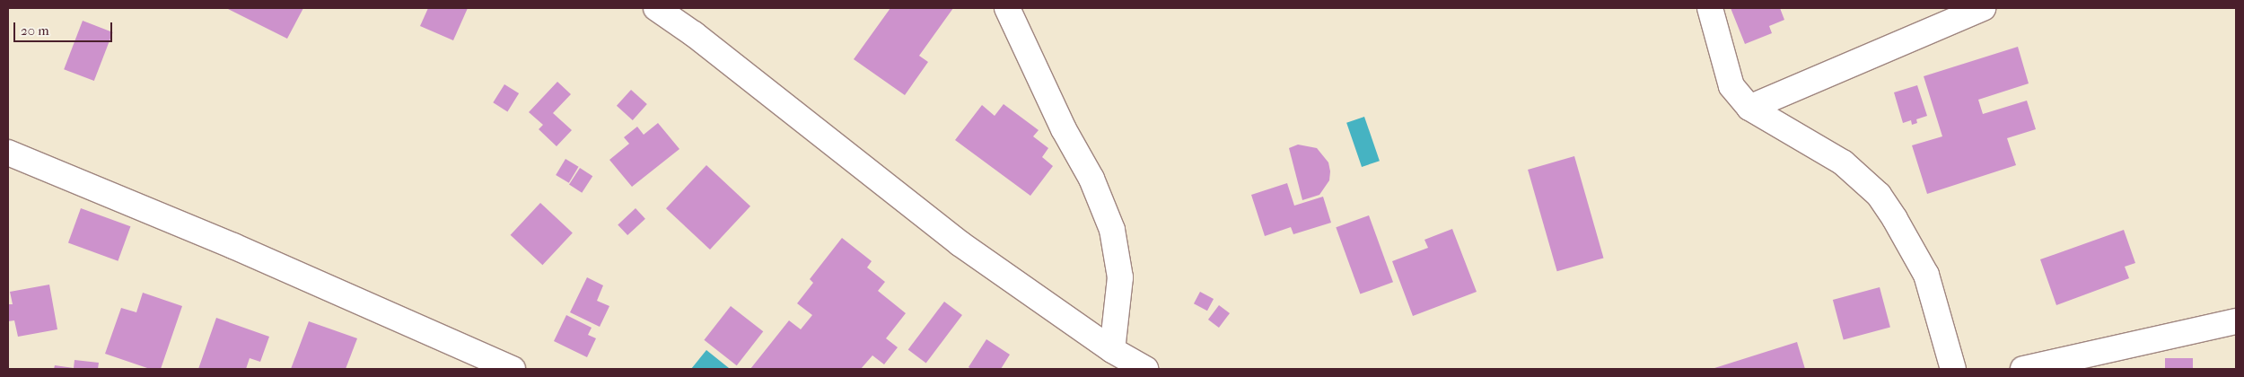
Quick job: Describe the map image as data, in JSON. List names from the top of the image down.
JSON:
{
  "scale_bar": "20 m"
}
